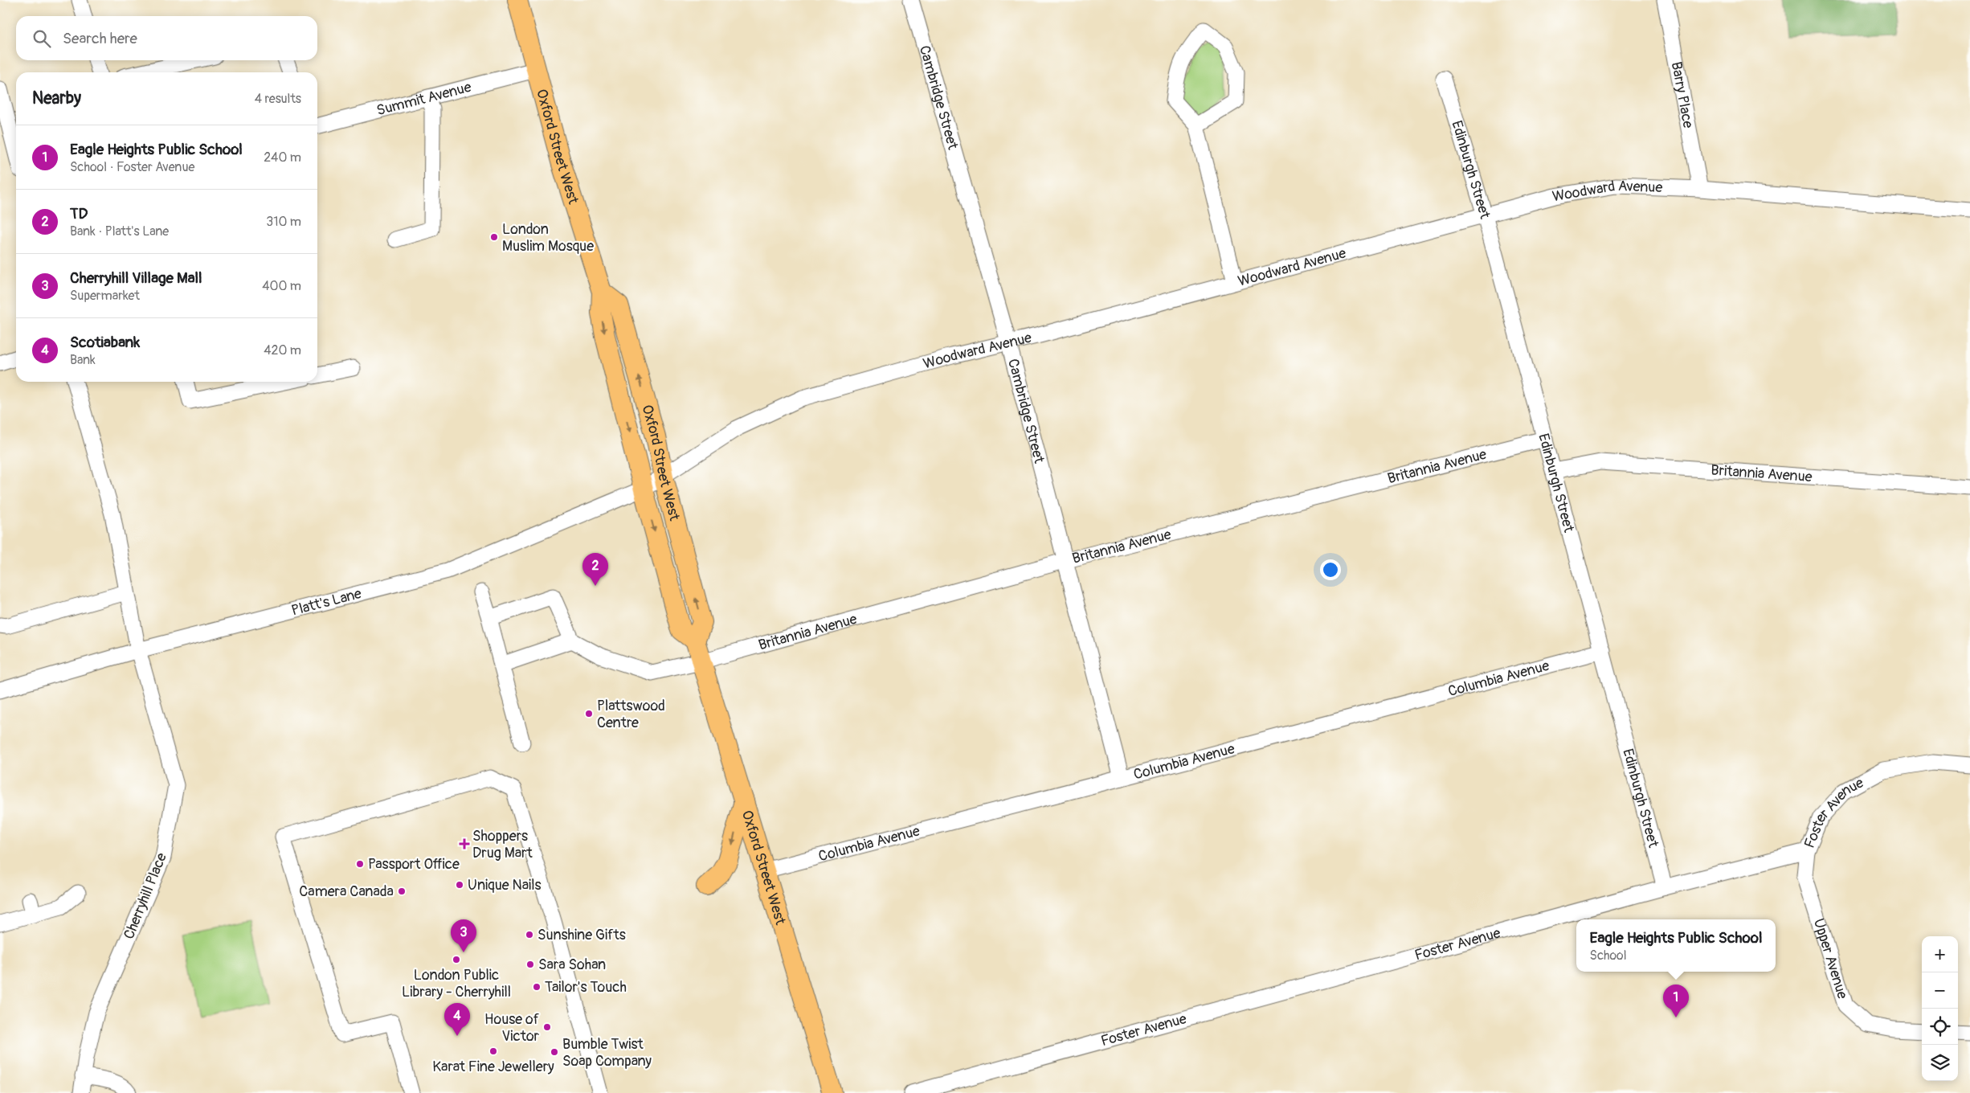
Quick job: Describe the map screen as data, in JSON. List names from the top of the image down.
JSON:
{
  "streets": {
    "main road": ["Oxford Street West"],
    "street": [
      "Barry Place",
      "Cambridge Street",
      "Summit Avenue",
      "Edinburgh Street",
      "Woodward Avenue",
      "Britannia Avenue",
      "Platt's Lane",
      "Columbia Avenue",
      "Foster Avenue",
      "Cherryhill Place",
      "Upper Avenue"
    ]
  },
  "crossings": [
    ["Barry Place", "Woodward Avenue"],
    ["Cambridge Street", "Woodward Avenue"],
    ["Cambridge Street", "Britannia Avenue"],
    ["Cambridge Street", "Columbia Avenue"],
    ["Summit Avenue", "Oxford Street West"],
    ["Oxford Street West", "Woodward Avenue"],
    ["Oxford Street West", "Britannia Avenue"],
    ["Oxford Street West", "Platt's Lane"],
    ["Oxford Street West", "Columbia Avenue"],
    ["Edinburgh Street", "Woodward Avenue"],
    ["Edinburgh Street", "Britannia Avenue"],
    ["Edinburgh Street", "Columbia Avenue"],
    ["Edinburgh Street", "Foster Avenue"],
    ["Woodward Avenue", "Platt's Lane"],
    ["Platt's Lane", "Cherryhill Place"],
    ["Foster Avenue", "Upper Avenue"]
  ],
  "places": {
    "other": [
      "London Muslim Mosque",
      "Plattswood Centre",
      "Passport Office",
      "Unique Nails",
      "Camera Canada",
      "Sunshine Gifts",
      "London Public Library - Cherryhill",
      "Sara Sohan",
      "Tailor's Touch",
      "House of Victor",
      "Karat Fine Jewellery",
      "Bumble Twist Soap Company"
    ],
    "health": ["Shoppers Drug Mart"]
  },
  "page": {
    "search": "Search here",
    "heading": ["Nearby", "4 results"],
    "list": [
      {
        "mark": "1",
        "name": "Eagle Heights Public School",
        "note": "School · Foster Avenue",
        "value": "240 m"
      },
      {
        "mark": "2",
        "name": "TD",
        "note": "Bank · Platt's Lane",
        "value": "310 m"
      },
      {
        "mark": "3",
        "name": "Cherryhill Village Mall",
        "note": "Supermarket",
        "value": "400 m"
      },
      {
        "mark": "4",
        "name": "Scotiabank",
        "note": "Bank",
        "value": "420 m"
      }
    ],
    "pins": [
      "2",
      "3",
      "1",
      "4"
    ],
    "popup": ["Eagle Heights Public School", "School"],
    "map_buttons": ["+", "−"]
  }
}
